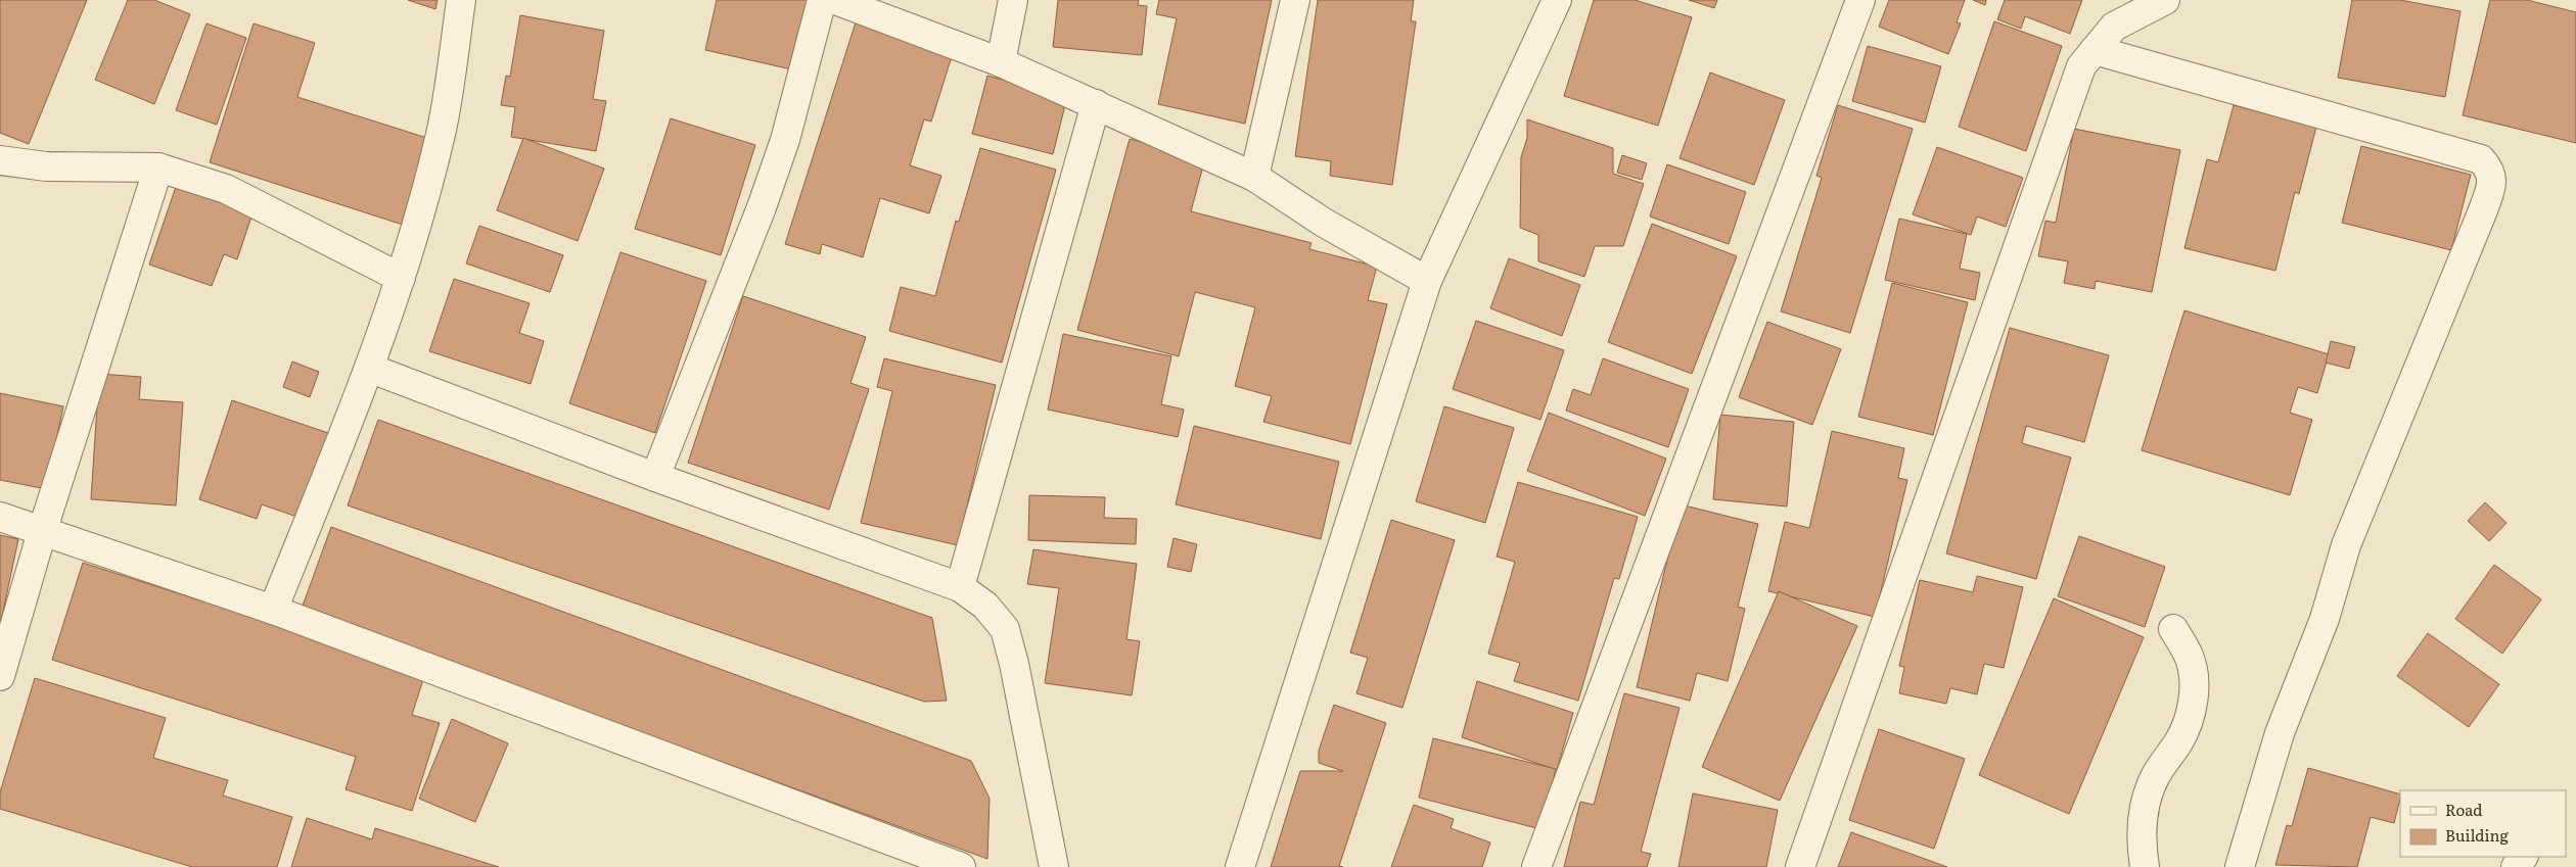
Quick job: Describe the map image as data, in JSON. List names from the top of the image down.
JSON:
{
  "legend": ["Road", "Building"]
}
